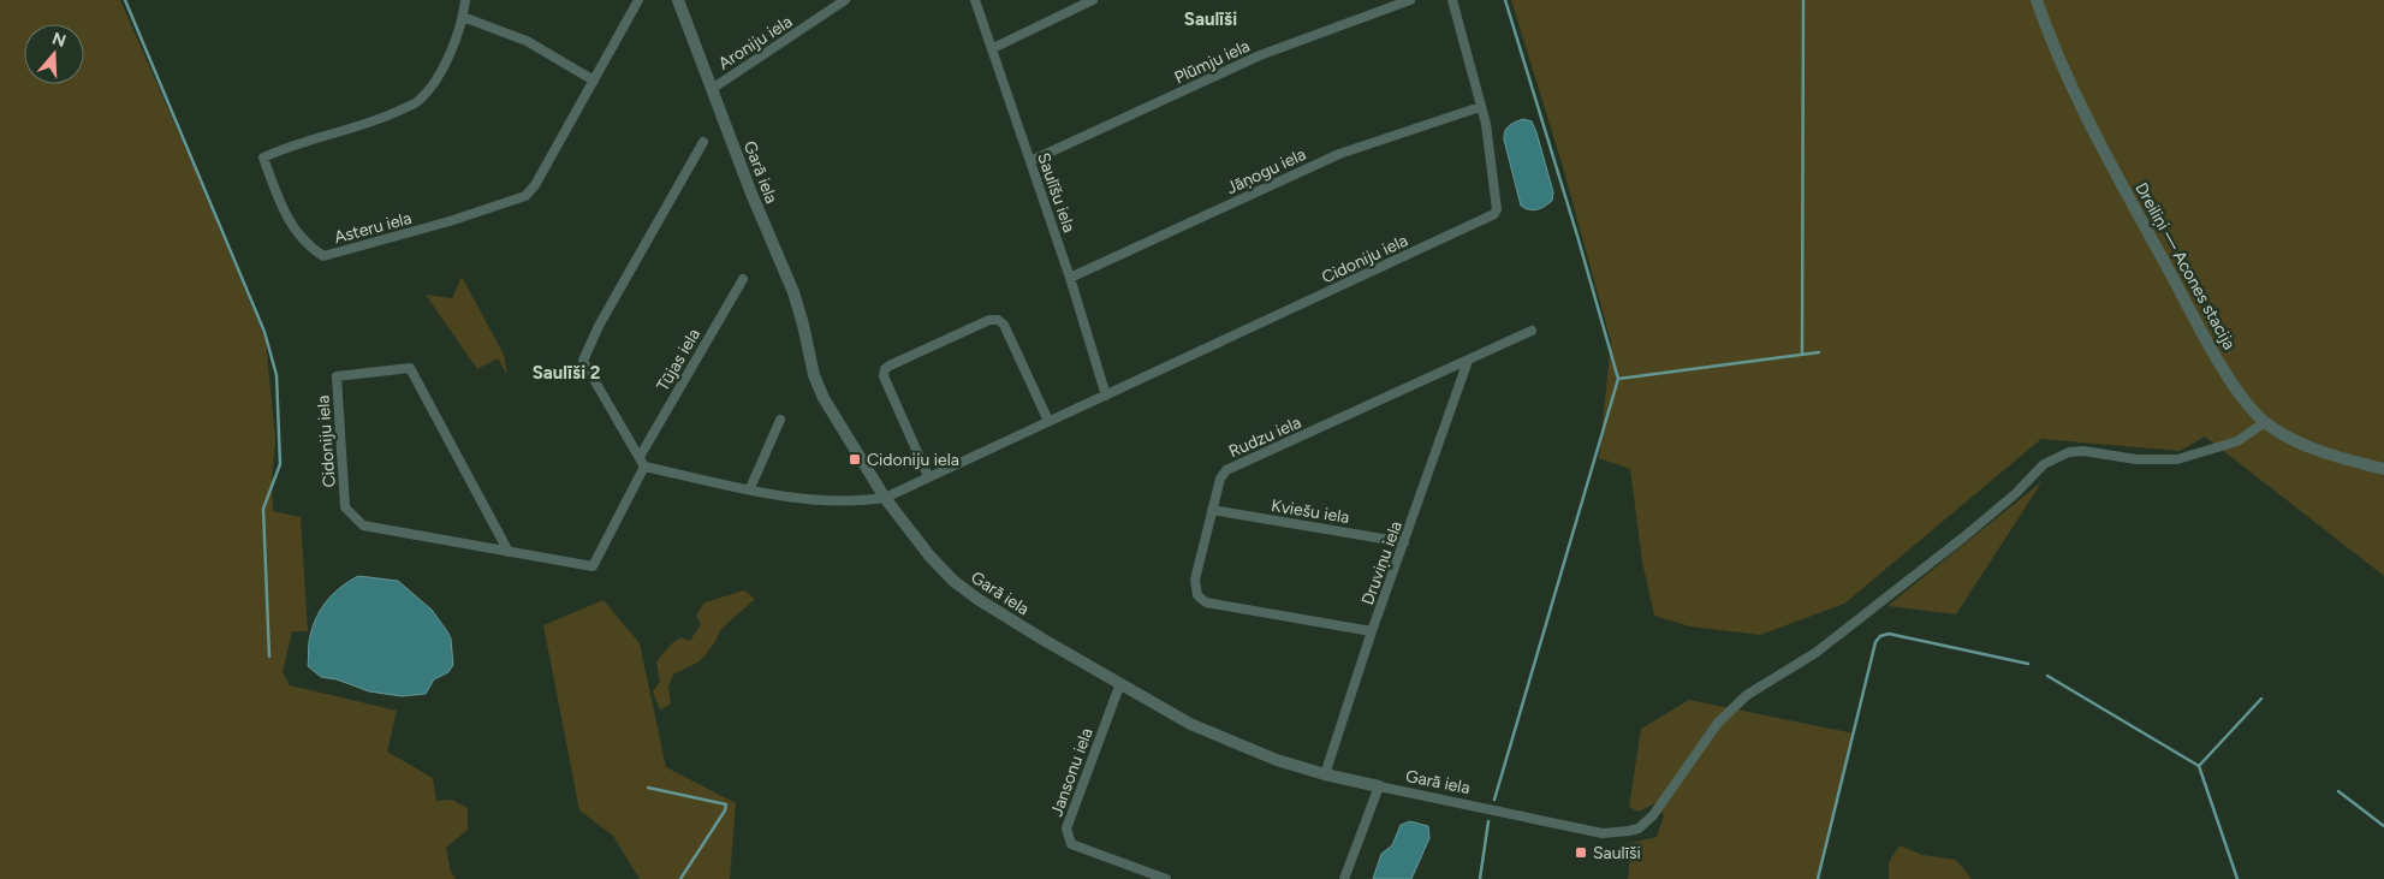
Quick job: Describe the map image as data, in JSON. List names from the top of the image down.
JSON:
{
  "streets": {
    "street": [
      "Aroniju iela",
      "Plūmju iela",
      "Jāņogu iela",
      "Garā iela",
      "Saulīšu iela",
      "Asteru iela",
      "Cidoniju iela",
      "Dreiliņi — Acones stacija",
      "Tūjas iela",
      "Rudzu iela",
      "Kviešu iela",
      "Druviņu iela",
      "Jansonu iela"
    ]
  },
  "crossings": [
    ["Aroniju iela", "Garā iela"],
    ["Plūmju iela", "Saulīšu iela"],
    ["Jāņogu iela", "Saulīšu iela"],
    ["Jāņogu iela", "Cidoniju iela"],
    ["Garā iela", "Cidoniju iela"],
    ["Garā iela", "Dreiliņi — Acones stacija"],
    ["Garā iela", "Druviņu iela"],
    ["Garā iela", "Jansonu iela"],
    ["Saulīšu iela", "Cidoniju iela"],
    ["Rudzu iela", "Kviešu iela"],
    ["Rudzu iela", "Druviņu iela"],
    ["Kviešu iela", "Druviņu iela"]
  ],
  "districts": ["Saulīši", "Saulīši 2"],
  "places": {
    "transit": ["Cidoniju iela", "Saulīši"]
  },
  "north": "top"
}
